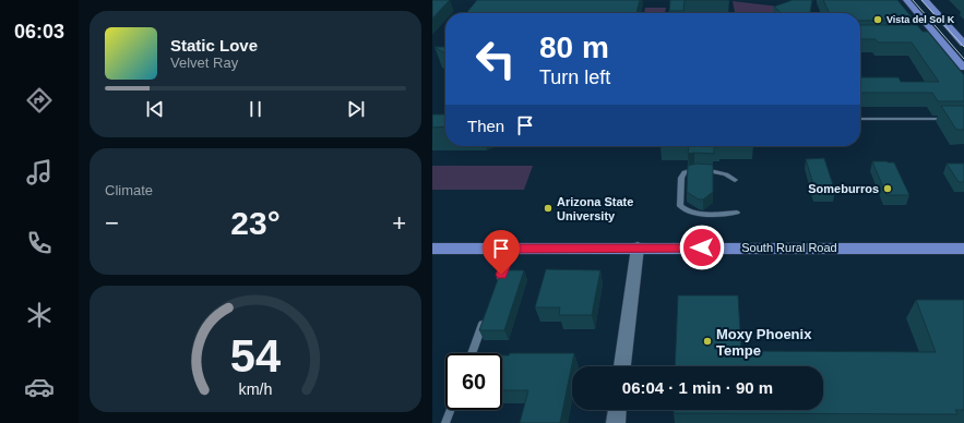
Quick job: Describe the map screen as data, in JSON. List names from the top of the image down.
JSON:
{
  "streets": {
    "main road": ["South Rural Road"]
  },
  "places": [
    "Vista del Sol K",
    "Someburros",
    "Arizona State University",
    "Moxy Phoenix Tempe"
  ],
  "page": {
    "tabs": "06:03",
    "turn": ["80 m", "Turn left"],
    "song": ["Static Love", "Velvet Ray"],
    "then": "Then",
    "tile": "Climate",
    "heat": ["−", "23°", "+"],
    "limit": "60",
    "trip": "06:04 · 1 min · 90 m",
    "gauge": ["54", "km/h"]
  }
}
